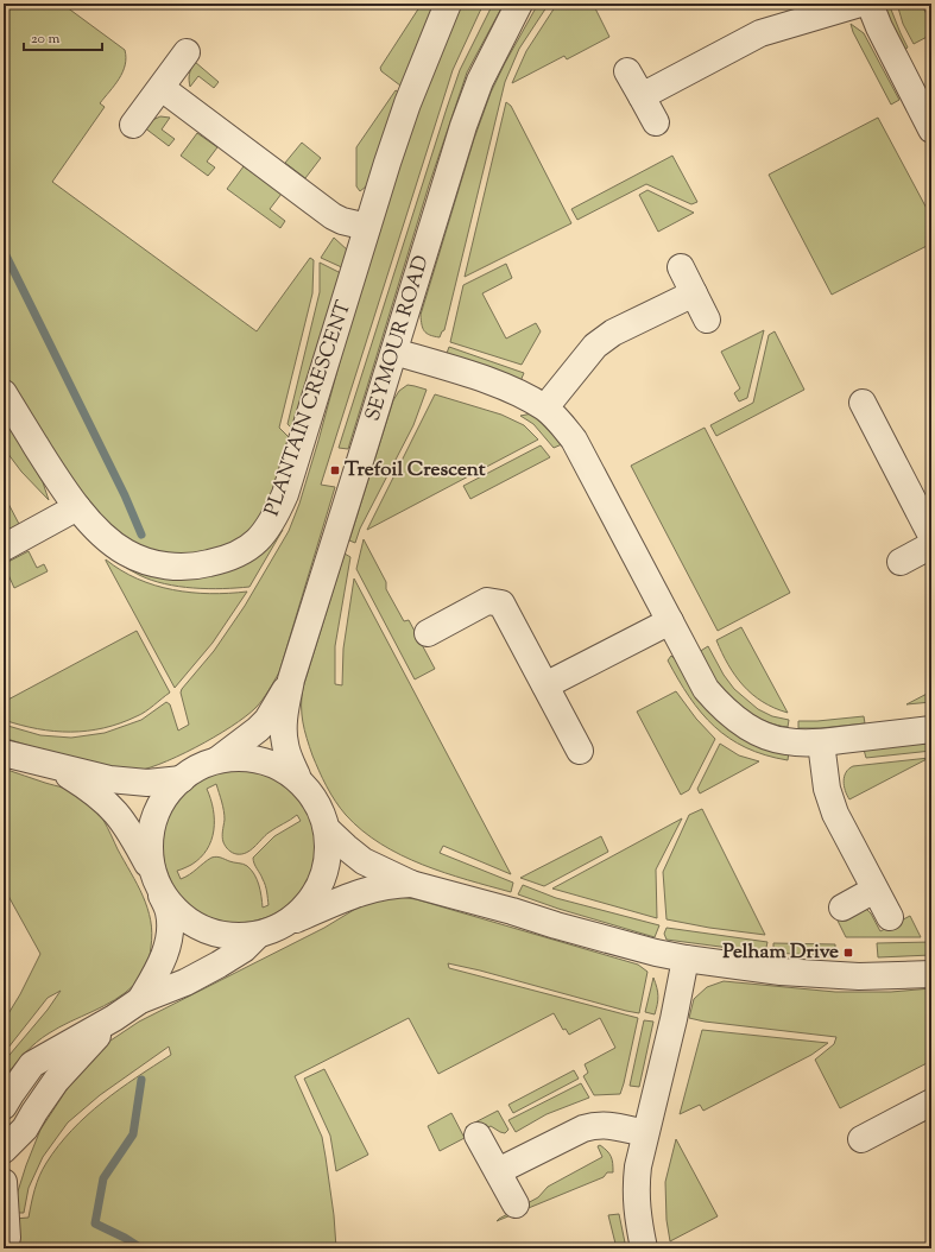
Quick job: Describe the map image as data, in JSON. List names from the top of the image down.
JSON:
{
  "streets": {
    "street": ["SEYMOUR ROAD", "PLANTAIN CRESCENT"]
  },
  "places": {
    "transit": ["Trefoil Crescent", "Pelham Drive"]
  },
  "scale_bar": "20 m"
}
